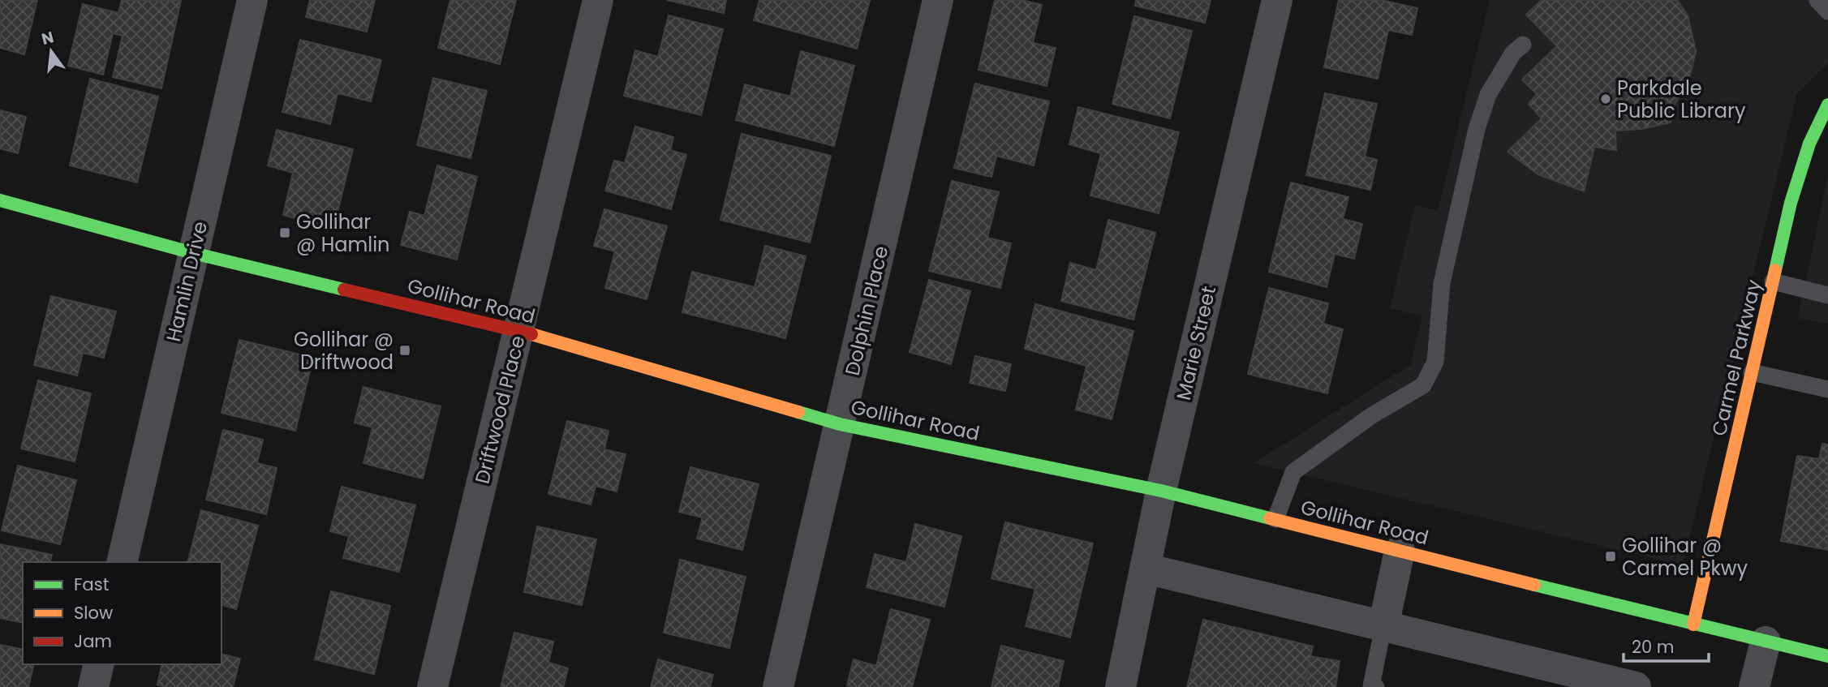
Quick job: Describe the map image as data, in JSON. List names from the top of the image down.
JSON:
{
  "streets": {
    "main road": ["Gollihar Road", "Carmel Parkway"],
    "street": [
      "Hamlin Drive",
      "Dolphin Place",
      "Marie Street",
      "Driftwood Place"
    ]
  },
  "crossings": [
    ["Hamlin Drive", "Gollihar Road"],
    ["Gollihar Road", "Dolphin Place"],
    ["Gollihar Road", "Marie Street"],
    ["Gollihar Road", "Carmel Parkway"],
    ["Gollihar Road", "Driftwood Place"]
  ],
  "places": {
    "other": ["Parkdale Public Library"],
    "transit": ["Gollihar @ Hamlin", "Gollihar @ Driftwood", "Gollihar @ Carmel Pkwy"]
  },
  "legend": ["Fast", "Slow", "Jam"],
  "scale_bar": "20 m",
  "north": "top"
}
